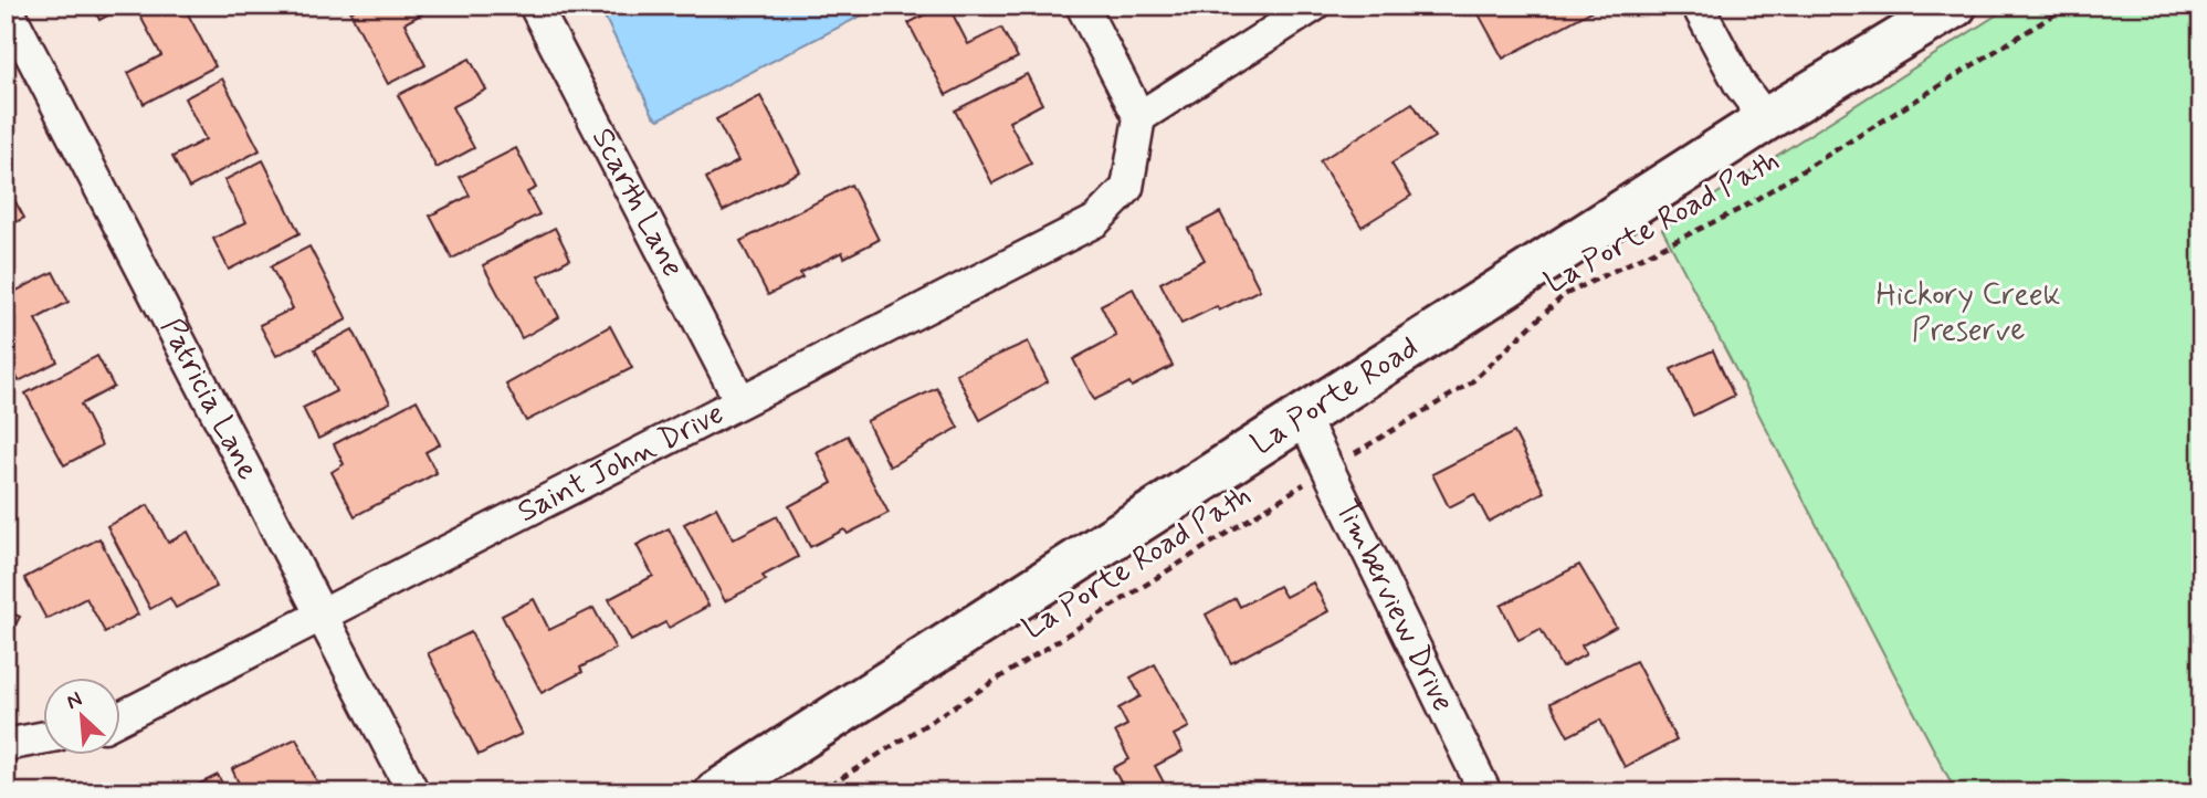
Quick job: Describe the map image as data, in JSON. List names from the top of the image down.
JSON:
{
  "streets": {
    "street": [
      "Scarth Lane",
      "La Porte Road",
      "Patricia Lane",
      "Saint John Drive",
      "Timberview Drive"
    ],
    "path": ["La Porte Road Path"]
  },
  "crossings": [
    ["Scarth Lane", "Saint John Drive"],
    ["La Porte Road Path", "Timberview Drive"],
    ["La Porte Road", "Timberview Drive"],
    ["Patricia Lane", "Saint John Drive"]
  ],
  "parks": ["Hickory Creek Preserve"],
  "north": "top left"
}
